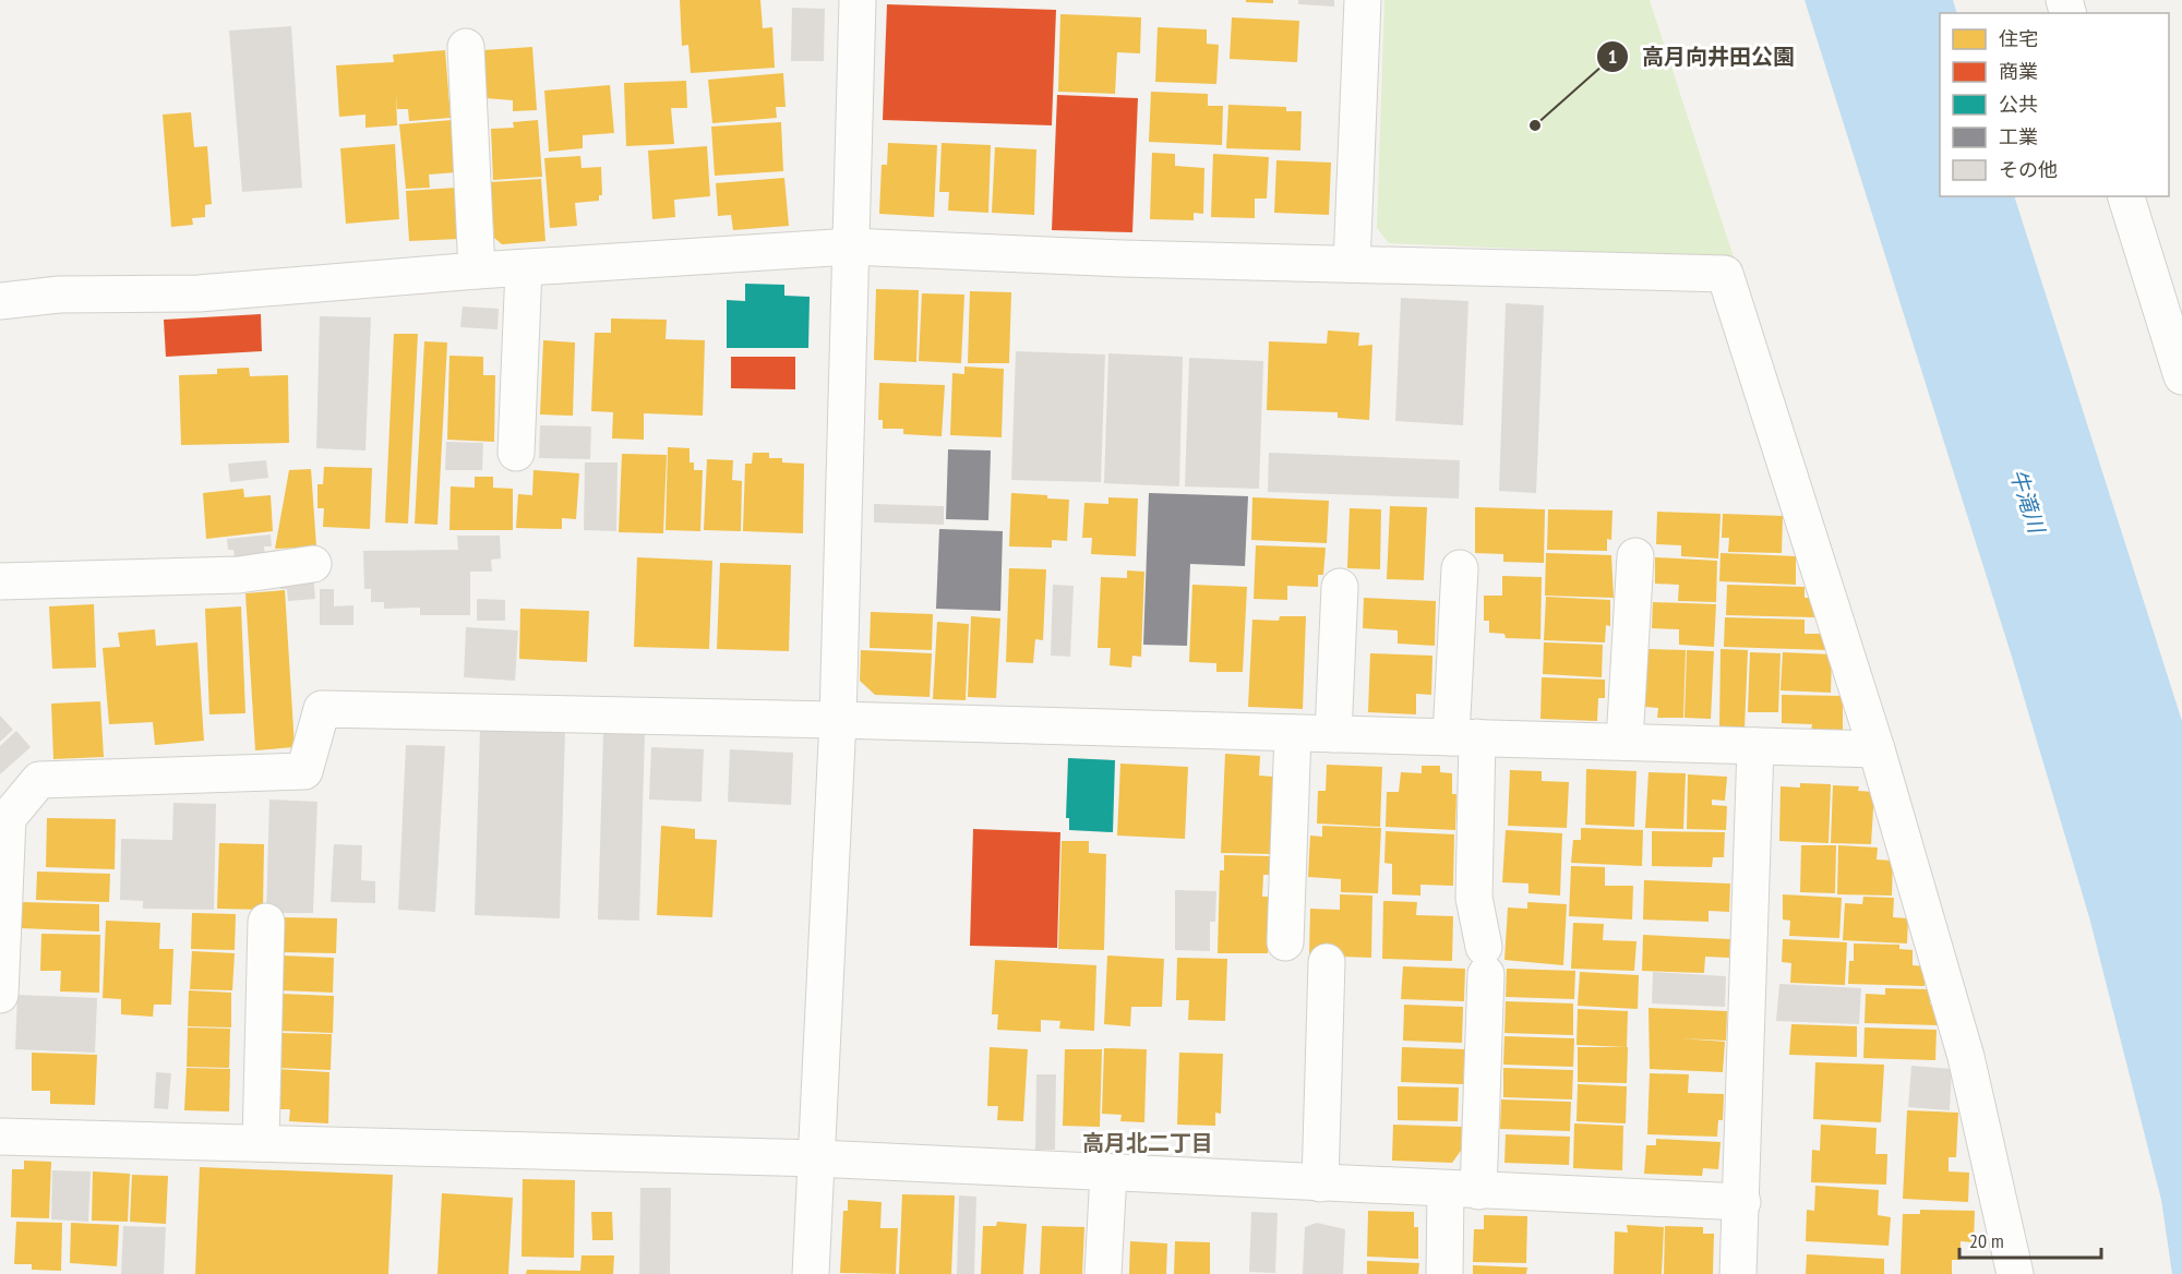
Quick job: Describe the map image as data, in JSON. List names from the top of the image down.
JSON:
{
  "districts": ["高月北二丁目"],
  "water": ["牛滝川"],
  "places": ["高月向井田公園"],
  "legend": [
    "住宅",
    "商業",
    "公共",
    "工業",
    "その他"
  ],
  "scale_bar": "20 m"
}
